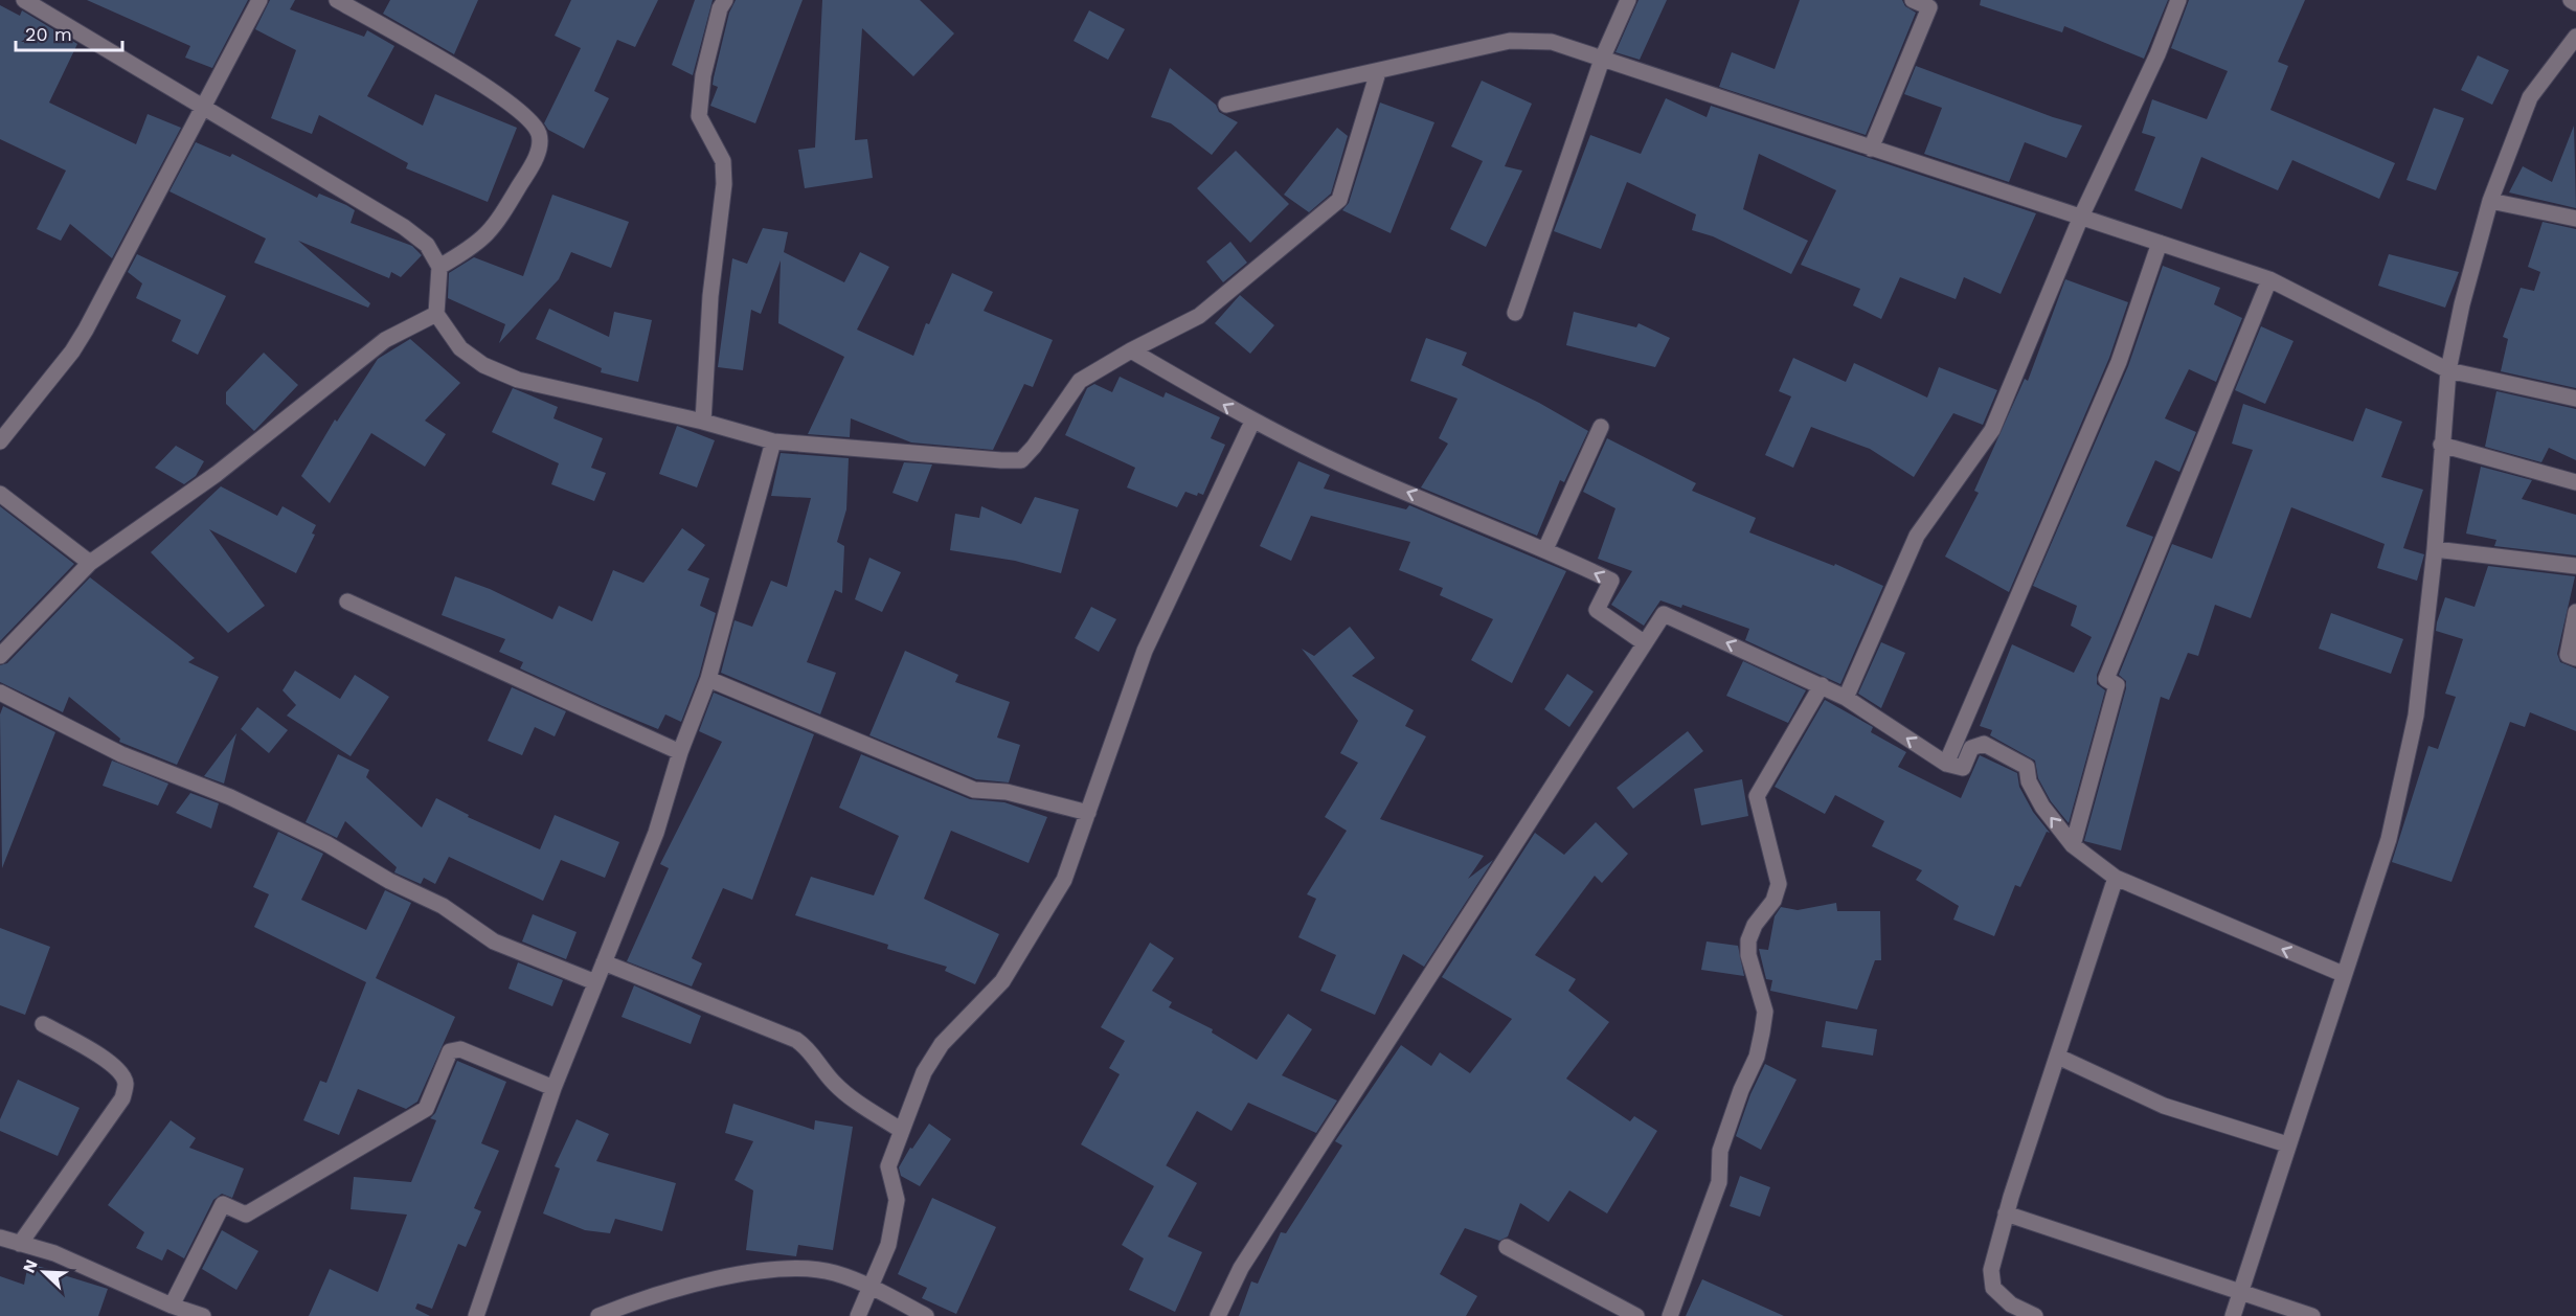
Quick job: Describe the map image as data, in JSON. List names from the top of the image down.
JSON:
{
  "scale_bar": "20 m",
  "north": "top left"
}
